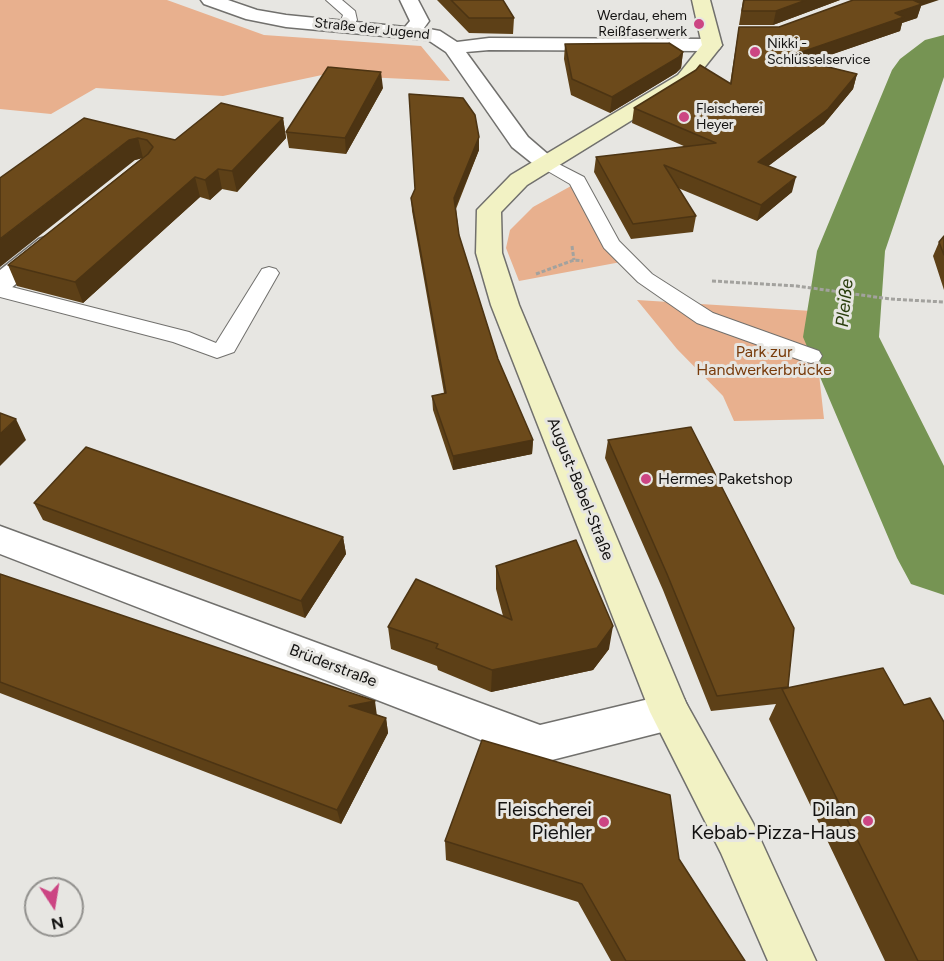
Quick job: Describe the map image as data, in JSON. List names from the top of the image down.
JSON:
{
  "streets": {
    "street": ["Straße der Jugend", "August-Bebel-Straße", "Brüderstraße"]
  },
  "crossings": [
    ["August-Bebel-Straße", "Brüderstraße"]
  ],
  "water": ["Pleiße"],
  "parks": ["Park zur Handwerkerbrücke"],
  "places": [
    "Werdau, ehem Reißfaserwerk",
    "Nikki - Schlüsselservice",
    "Fleischerei Heyer",
    "Hermes Paketshop",
    "Dilan Kebab-Pizza-Haus",
    "Fleischerei Piehler"
  ],
  "north": "bottom"
}
